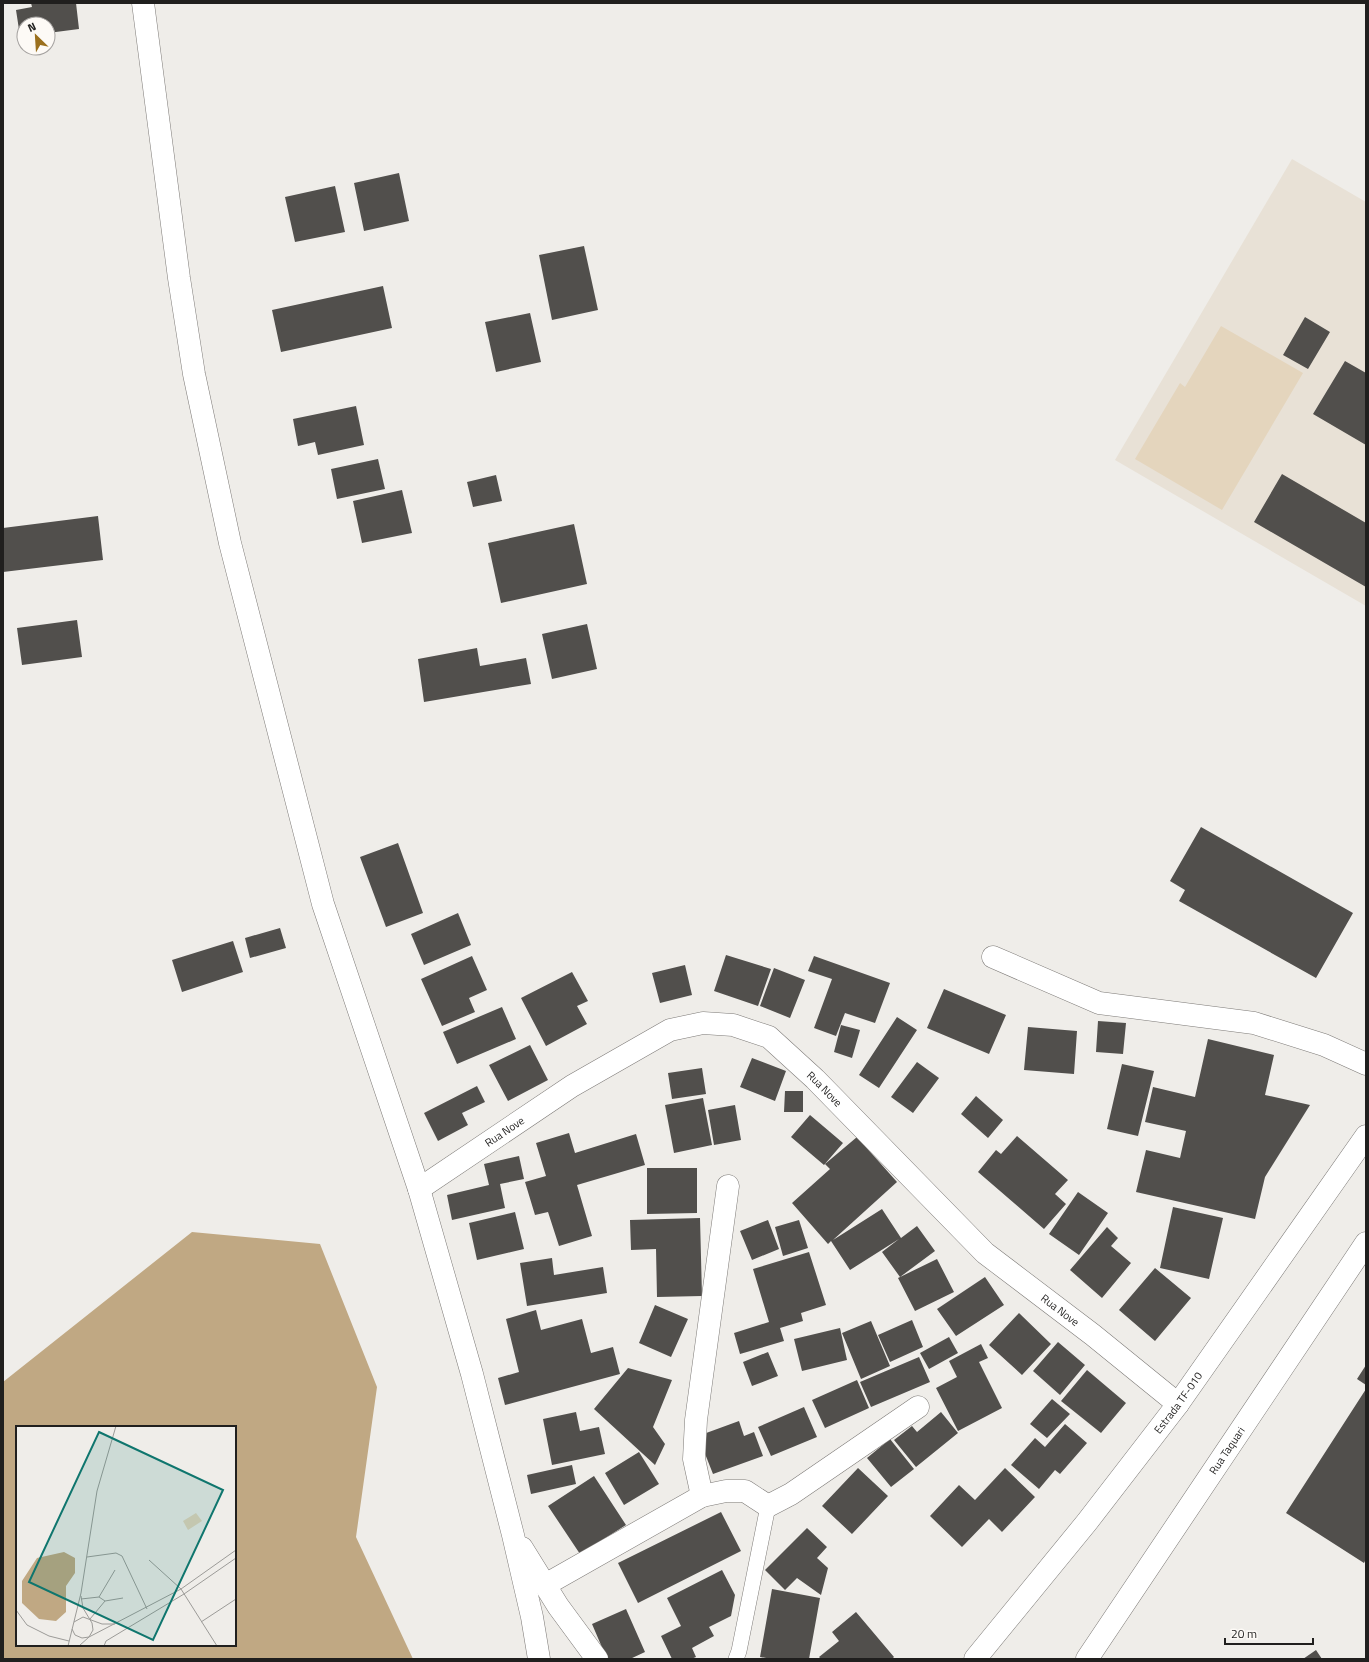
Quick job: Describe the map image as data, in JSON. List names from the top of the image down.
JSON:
{
  "streets": {
    "street": ["Rua Nove", "Estrada TF-010", "Rua Taquari"]
  },
  "crossings": [
    ["Rua Nove", "Estrada TF-010"]
  ],
  "scale_bar": "20 m",
  "north": "top left"
}
